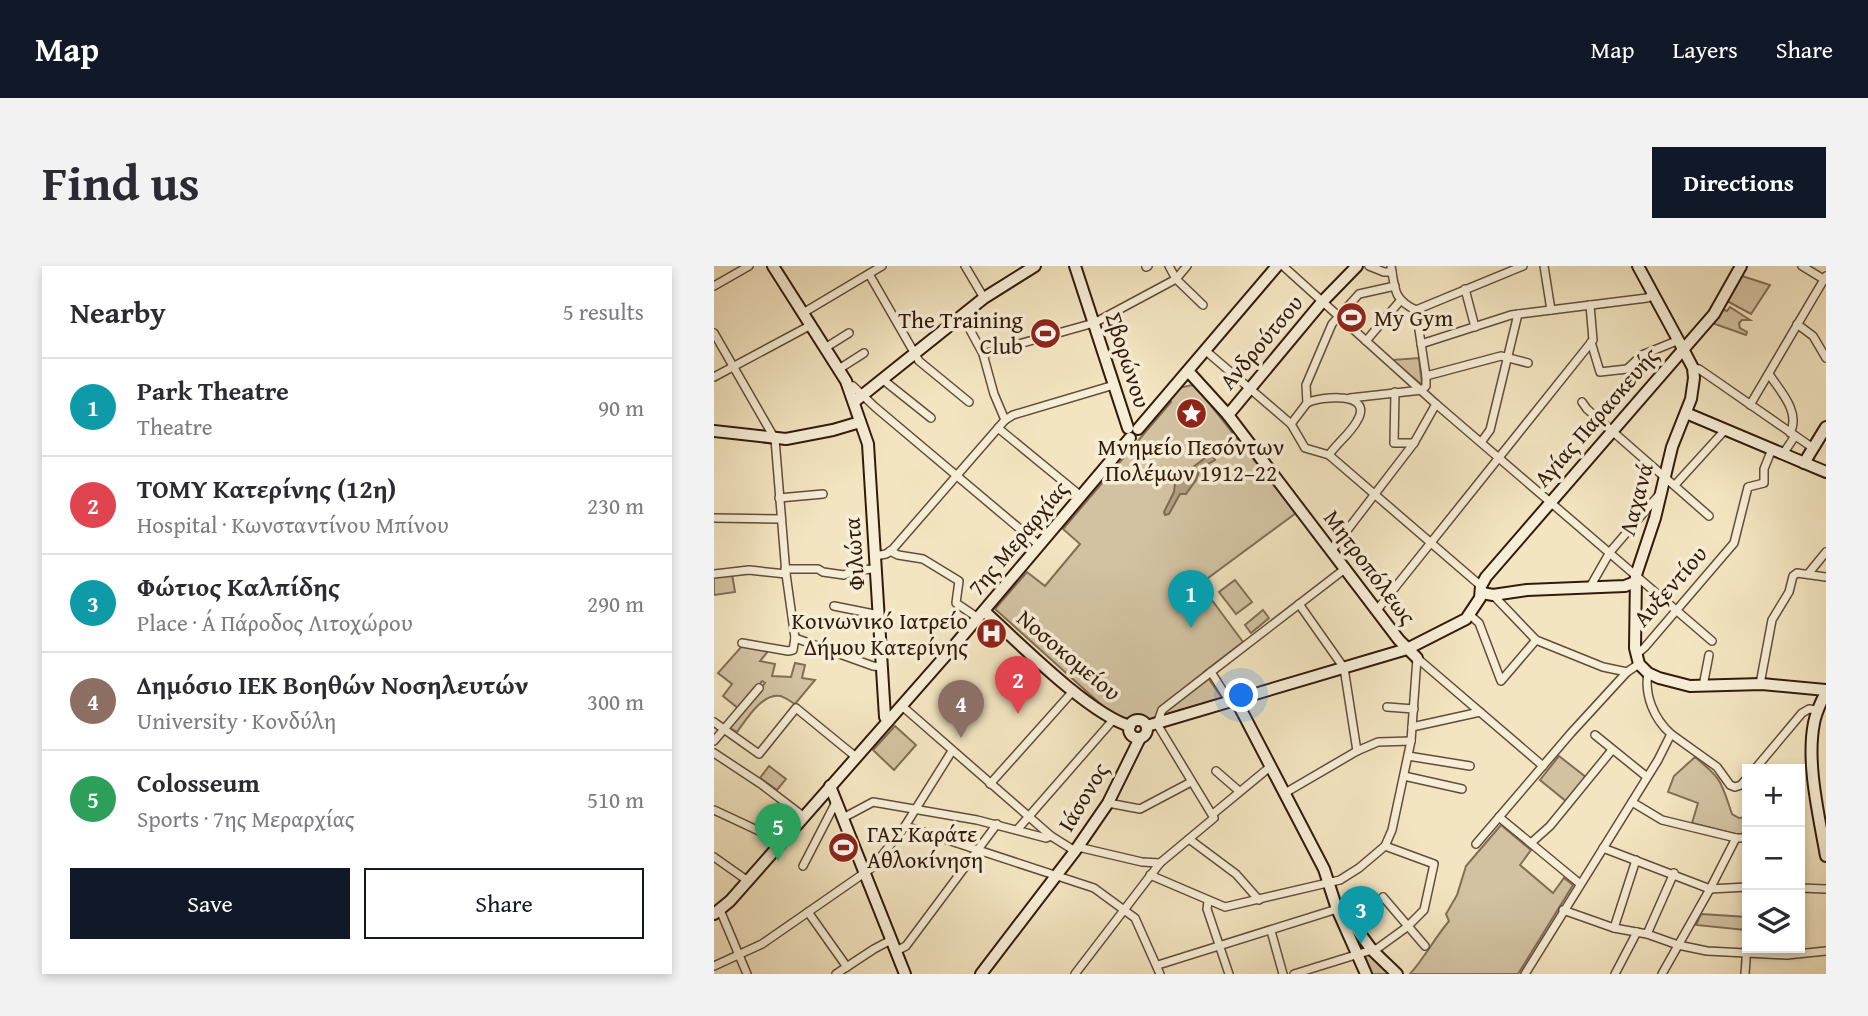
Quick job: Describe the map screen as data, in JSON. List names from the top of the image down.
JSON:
{
  "streets": {
    "street": [
      "Ανδρούτσου",
      "Σβορώνου",
      "Αγίας Παρασκευής",
      "Λαχανά",
      "7ης Μεραρχίας",
      "Φιλώτα",
      "Μητροπόλεως",
      "Αυξεντίου",
      "Νοσοκομείου",
      "Ιάσονος"
    ]
  },
  "crossings": [
    ["Ανδρούτσου", "Μητροπόλεως"],
    ["Σβορώνου", "7ης Μεραρχίας"],
    ["Λαχανά", "Αυξεντίου"],
    ["7ης Μεραρχίας", "Φιλώτα"],
    ["7ης Μεραρχίας", "Μητροπόλεως"],
    ["7ης Μεραρχίας", "Νοσοκομείου"],
    ["Μητροπόλεως", "Αυξεντίου"]
  ],
  "places": {
    "sports": ["My Gym", "The Training Club", "ΓΑΣ Καράτε Αθλοκίνηση"],
    "place": ["Μνημείο Πεσόντων Πολέμων 1912–22"],
    "hospital": ["Κοινωνικό Ιατρείο Δήμου Κατερίνης"]
  },
  "page": {
    "header": "Map",
    "nav": ["Map", "Layers", "Share"],
    "title": "Find us",
    "buttons": [
      "Directions",
      ["Save", "Share"]
    ],
    "heading": ["Nearby", "5 results"],
    "list": [
      {
        "mark": "1",
        "name": "Park Theatre",
        "note": "Theatre",
        "value": "90 m"
      },
      {
        "mark": "2",
        "name": "ΤΟΜΥ Κατερίνης (12η)",
        "note": "Hospital · Κωνσταντίνου Μπίνου",
        "value": "230 m"
      },
      {
        "mark": "3",
        "name": "Φώτιος Καλπίδης",
        "note": "Place · Α΄ Πάροδος Λιτοχώρου",
        "value": "290 m"
      },
      {
        "mark": "4",
        "name": "Δημόσιο ΙΕΚ Βοηθών Νοσηλευτών",
        "note": "University · Κονδύλη",
        "value": "300 m"
      },
      {
        "mark": "5",
        "name": "Colosseum",
        "note": "Sports · 7ης Μεραρχίας",
        "value": "510 m"
      }
    ],
    "pins": [
      "1",
      "2",
      "4",
      "5",
      "3"
    ],
    "map_buttons": ["+", "−"]
  }
}
